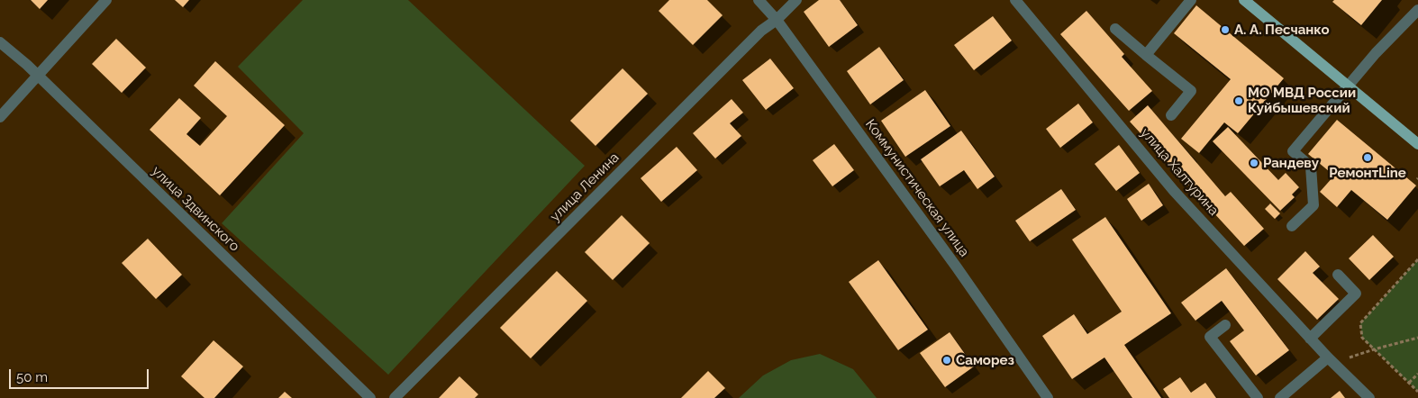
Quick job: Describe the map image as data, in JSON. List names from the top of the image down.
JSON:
{
  "streets": {
    "street": [
      "улица Халтурина",
      "улица Ленина",
      "Коммунистическая улица",
      "улица Здвинского"
    ]
  },
  "crossings": [
    ["улица Ленина", "Коммунистическая улица"]
  ],
  "places": [
    "А. А. Песчанко",
    "МО МВД России Куйбышевский",
    "РемонтLine",
    "Рандеву",
    "Саморез"
  ],
  "scale_bar": "50 m"
}
